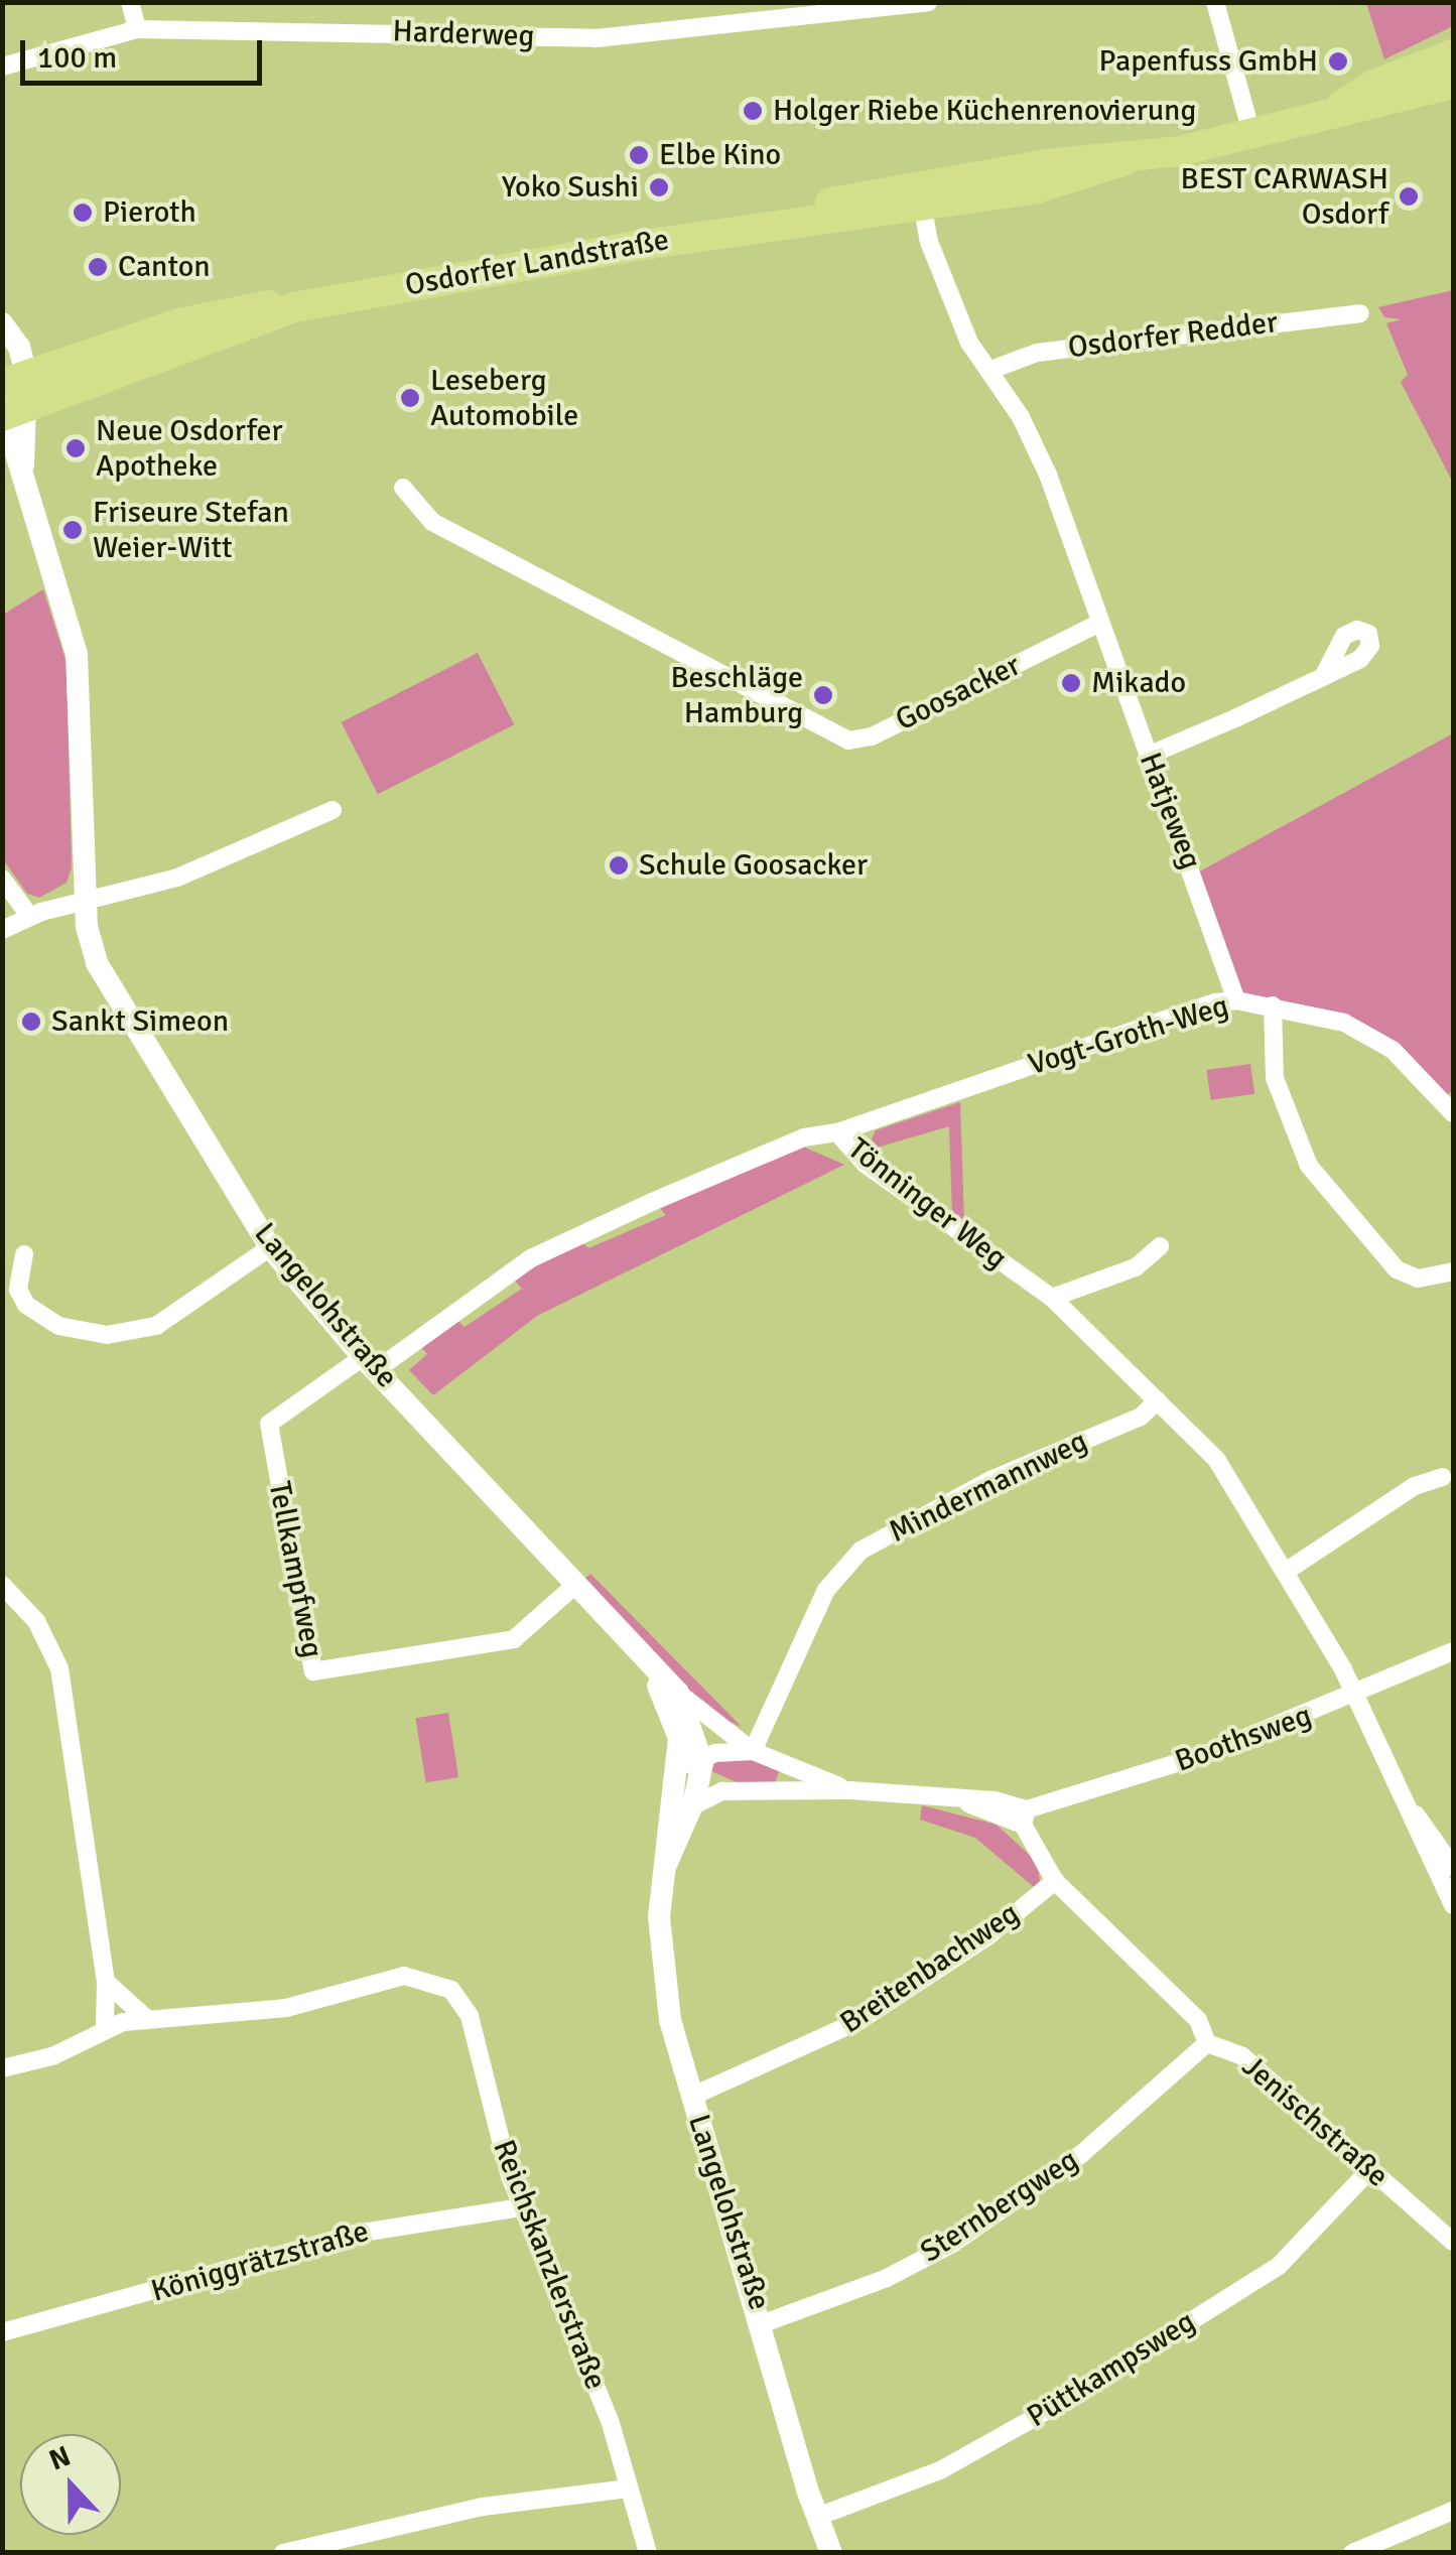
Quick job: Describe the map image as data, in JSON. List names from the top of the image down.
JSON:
{
  "streets": {
    "main road": ["Osdorfer Landstraße"],
    "street": [
      "Harderweg",
      "Osdorfer Redder",
      "Goosacker",
      "Hatjeweg",
      "Vogt-Groth-Weg",
      "Tönninger Weg",
      "Langelohstraße",
      "Mindermannweg",
      "Tellkampfweg",
      "Boothsweg",
      "Breitenbachweg",
      "Jenischstraße",
      "Sternbergweg",
      "Königgrätzstraße",
      "Reichskanzlerstraße",
      "Püttkampsweg"
    ]
  },
  "crossings": [
    ["Osdorfer Landstraße", "Langelohstraße"],
    ["Goosacker", "Hatjeweg"],
    ["Hatjeweg", "Vogt-Groth-Weg"],
    ["Vogt-Groth-Weg", "Tönninger Weg"],
    ["Tönninger Weg", "Langelohstraße"],
    ["Tönninger Weg", "Mindermannweg"],
    ["Tönninger Weg", "Tellkampfweg"],
    ["Tönninger Weg", "Boothsweg"],
    ["Langelohstraße", "Tellkampfweg"],
    ["Langelohstraße", "Breitenbachweg"],
    ["Langelohstraße", "Sternbergweg"],
    ["Langelohstraße", "Püttkampsweg"],
    ["Boothsweg", "Jenischstraße"],
    ["Breitenbachweg", "Jenischstraße"],
    ["Jenischstraße", "Sternbergweg"],
    ["Jenischstraße", "Püttkampsweg"],
    ["Königgrätzstraße", "Reichskanzlerstraße"]
  ],
  "places": [
    "Papenfuss GmbH",
    "Holger Riebe Küchenrenovierung",
    "Elbe Kino",
    "Yoko Sushi",
    "BEST CARWASH Osdorf",
    "Pieroth",
    "Canton",
    "Leseberg Automobile",
    "Neue Osdorfer Apotheke",
    "Friseure Stefan Weier-Witt",
    "Mikado",
    "Beschläge Hamburg",
    "Schule Goosacker",
    "Sankt Simeon"
  ],
  "scale_bar": "100 m",
  "north": "top"
}
